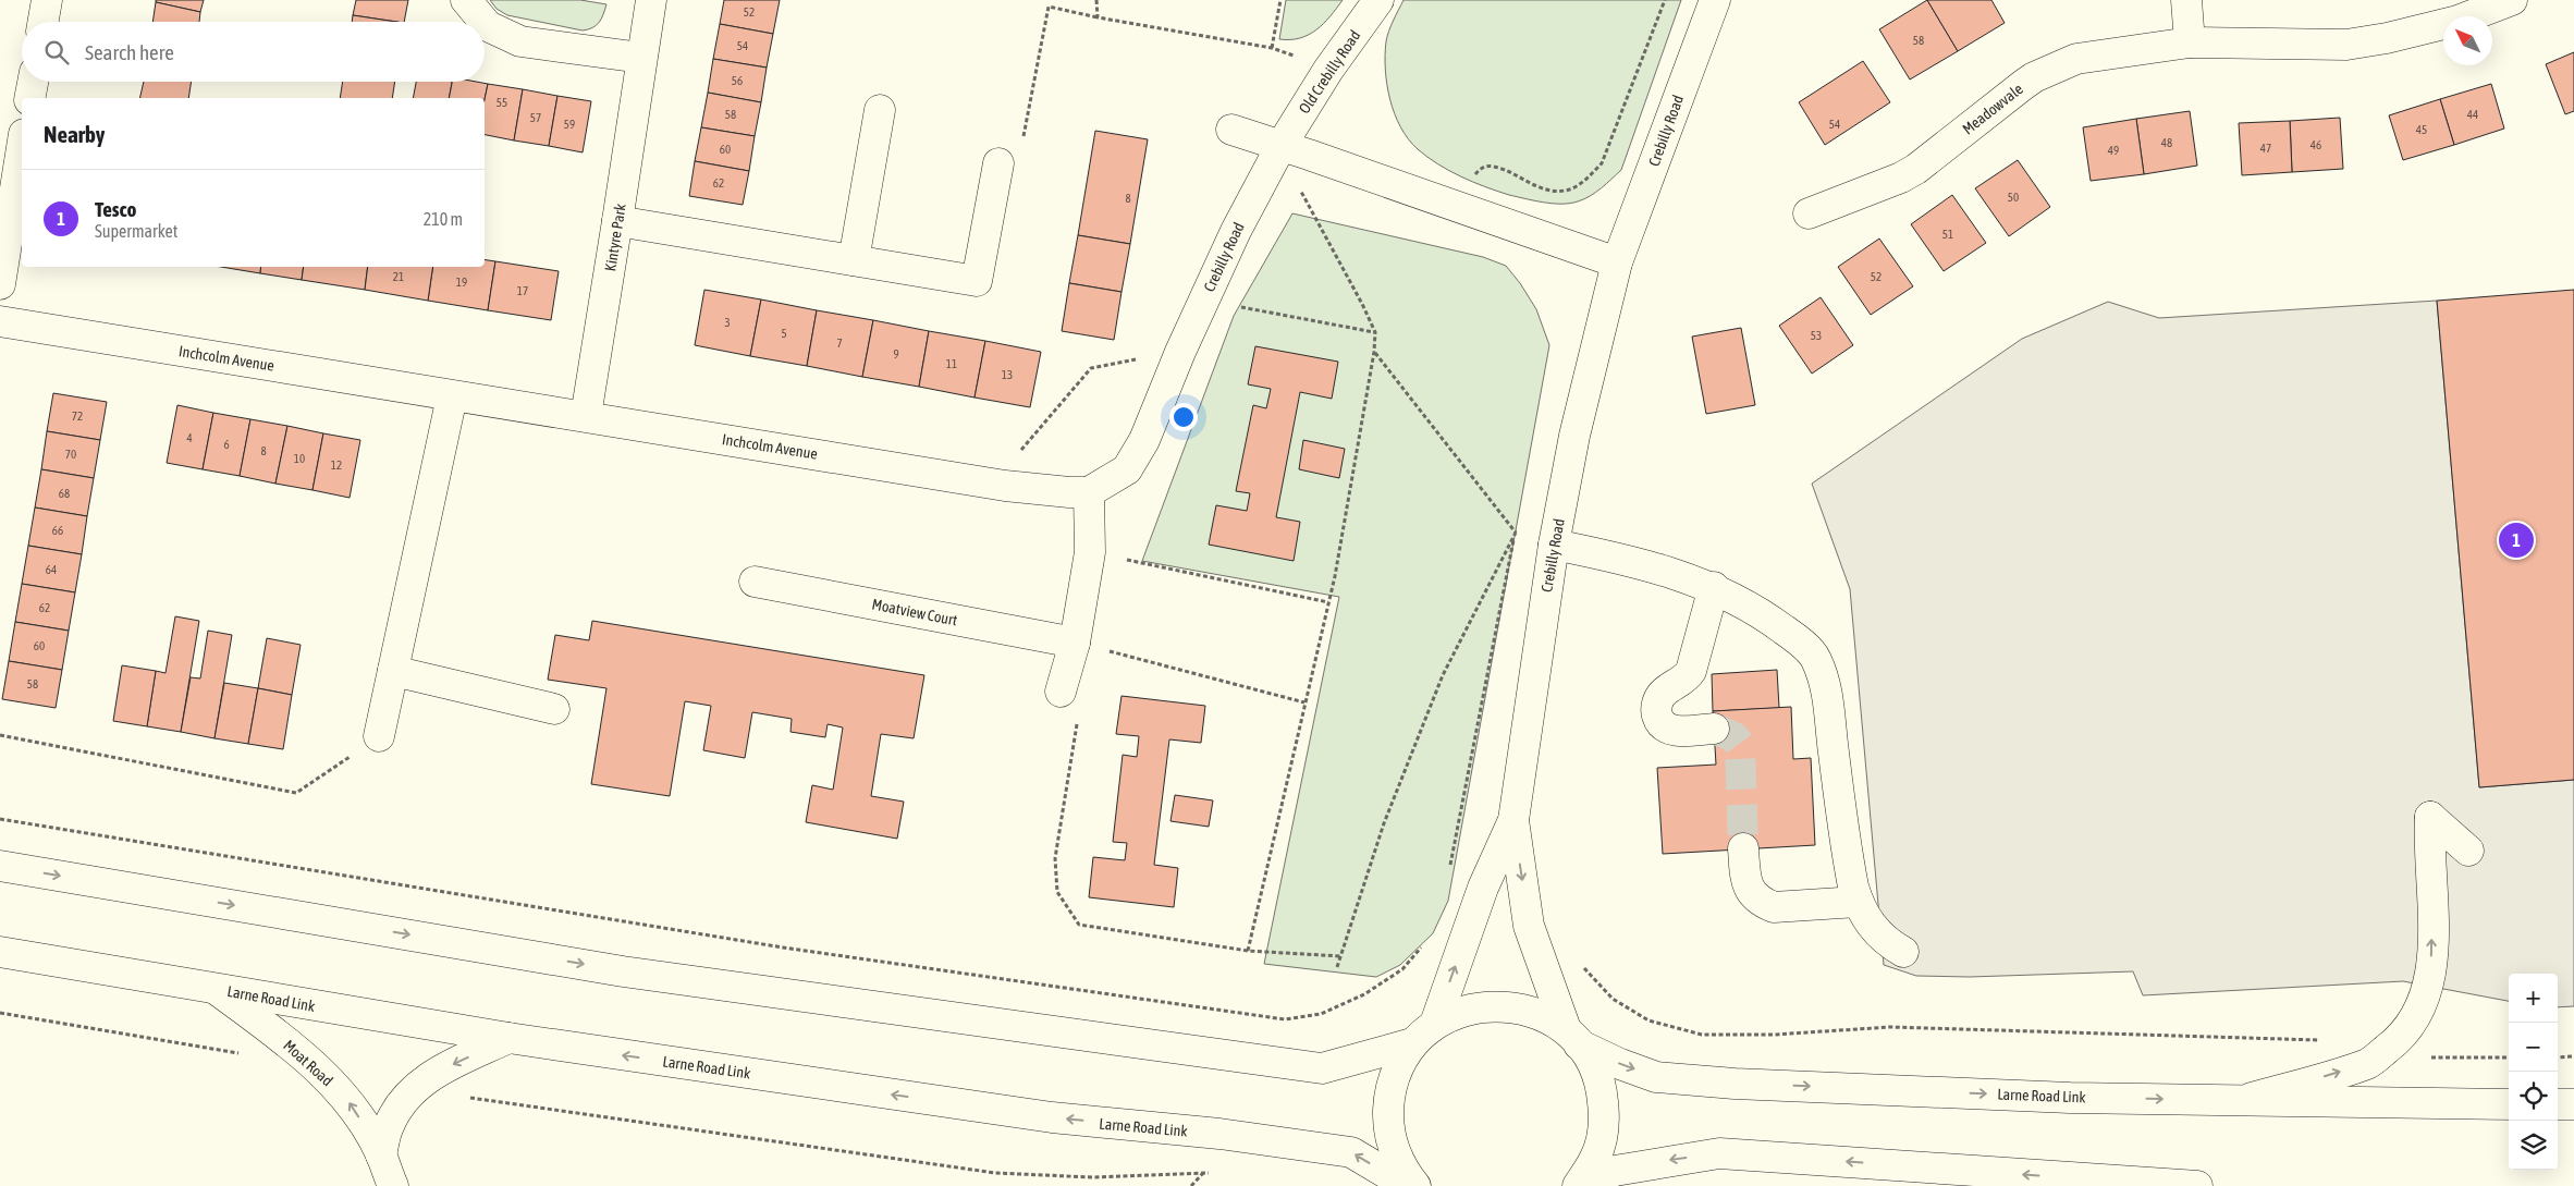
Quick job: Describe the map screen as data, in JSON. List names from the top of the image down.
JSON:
{
  "streets": {
    "street": [
      "Old Crebilly Road",
      "Meadowvale",
      "Crebilly Road",
      "Kintyre Park",
      "Inchcolm Avenue",
      "Moatview Court",
      "Larne Road Link",
      "Moat Road"
    ]
  },
  "crossings": [
    ["Old Crebilly Road", "Crebilly Road"],
    ["Crebilly Road", "Inchcolm Avenue"],
    ["Crebilly Road", "Larne Road Link"],
    ["Kintyre Park", "Inchcolm Avenue"],
    ["Larne Road Link", "Moat Road"]
  ],
  "one_way": ["Moat Road"],
  "house_numbers": [
    "52",
    "58",
    "54",
    "56",
    "55",
    "58",
    "44",
    "57",
    "59",
    "54",
    "45",
    "48",
    "46",
    "47",
    "60",
    "49",
    "62",
    "50",
    "8",
    "51",
    "21",
    "52",
    "19",
    "17",
    "3",
    "5",
    "53",
    "7",
    "9",
    "11",
    "13",
    "72",
    "4",
    "6",
    "8",
    "70",
    "10",
    "12",
    "68",
    "66",
    "64",
    "62",
    "60",
    "58"
  ],
  "north": "top left",
  "page": {
    "search": "Search here",
    "heading": "Nearby",
    "list": [
      {
        "mark": "1",
        "name": "Tesco",
        "note": "Supermarket",
        "value": "210 m"
      }
    ],
    "pins": "1",
    "map_buttons": ["+", "−"]
  }
}
